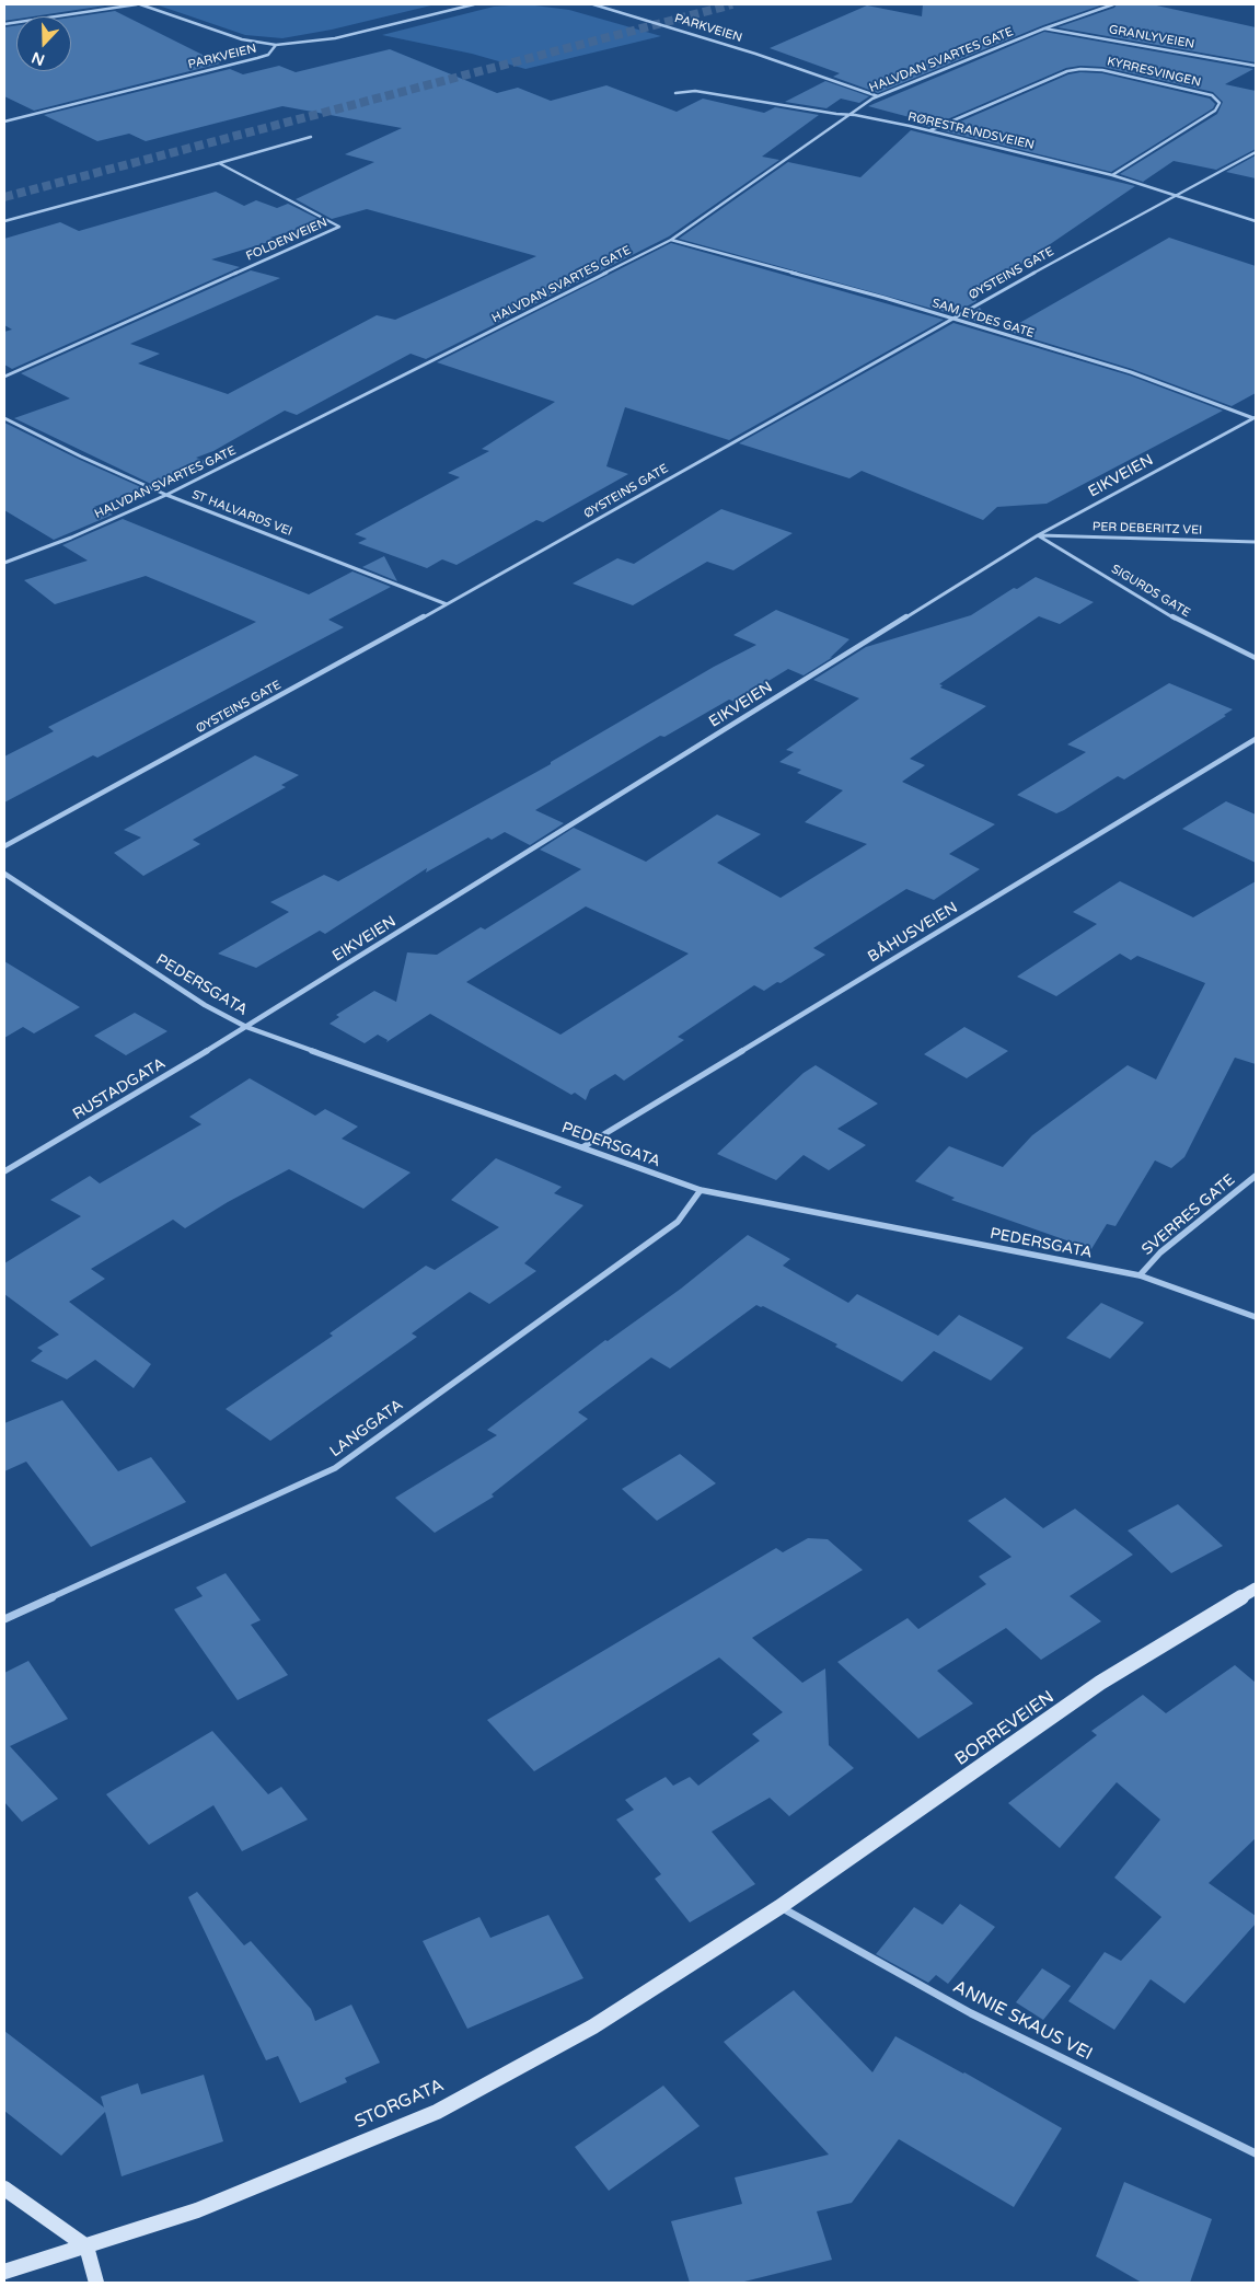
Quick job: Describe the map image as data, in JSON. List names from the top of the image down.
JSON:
{
  "streets": {
    "main road": ["BORREVEIEN", "STORGATA"],
    "street": [
      "PARKVEIEN",
      "GRANLYVEIEN",
      "HALVDAN SVARTES GATE",
      "KYRRESVINGEN",
      "RØRESTRANDSVEIEN",
      "FOLDENVEIEN",
      "ØYSTEINS GATE",
      "SAM EYDES GATE",
      "EIKVEIEN",
      "ST HALVARDS VEI",
      "PER DEBERITZ VEI",
      "SIGURDS GATE",
      "BÅHUSVEIEN",
      "PEDERSGATA",
      "RUSTADGATA",
      "SVERRES GATE",
      "LANGGATA",
      "ANNIE SKAUS VEI"
    ]
  },
  "crossings": [
    ["PARKVEIEN", "HALVDAN SVARTES GATE"],
    ["GRANLYVEIEN", "HALVDAN SVARTES GATE"],
    ["HALVDAN SVARTES GATE", "RØRESTRANDSVEIEN"],
    ["HALVDAN SVARTES GATE", "SAM EYDES GATE"],
    ["HALVDAN SVARTES GATE", "ST HALVARDS VEI"],
    ["KYRRESVINGEN", "RØRESTRANDSVEIEN"],
    ["RØRESTRANDSVEIEN", "ØYSTEINS GATE"],
    ["ØYSTEINS GATE", "SAM EYDES GATE"],
    ["ØYSTEINS GATE", "ST HALVARDS VEI"],
    ["SAM EYDES GATE", "EIKVEIEN"],
    ["EIKVEIEN", "PER DEBERITZ VEI"],
    ["EIKVEIEN", "SIGURDS GATE"],
    ["EIKVEIEN", "PEDERSGATA"],
    ["EIKVEIEN", "RUSTADGATA"],
    ["PER DEBERITZ VEI", "SIGURDS GATE"],
    ["BÅHUSVEIEN", "PEDERSGATA"],
    ["PEDERSGATA", "RUSTADGATA"],
    ["PEDERSGATA", "SVERRES GATE"],
    ["PEDERSGATA", "LANGGATA"],
    ["BORREVEIEN", "ANNIE SKAUS VEI"],
    ["BORREVEIEN", "STORGATA"],
    ["ANNIE SKAUS VEI", "STORGATA"]
  ],
  "north": "bottom"
}
